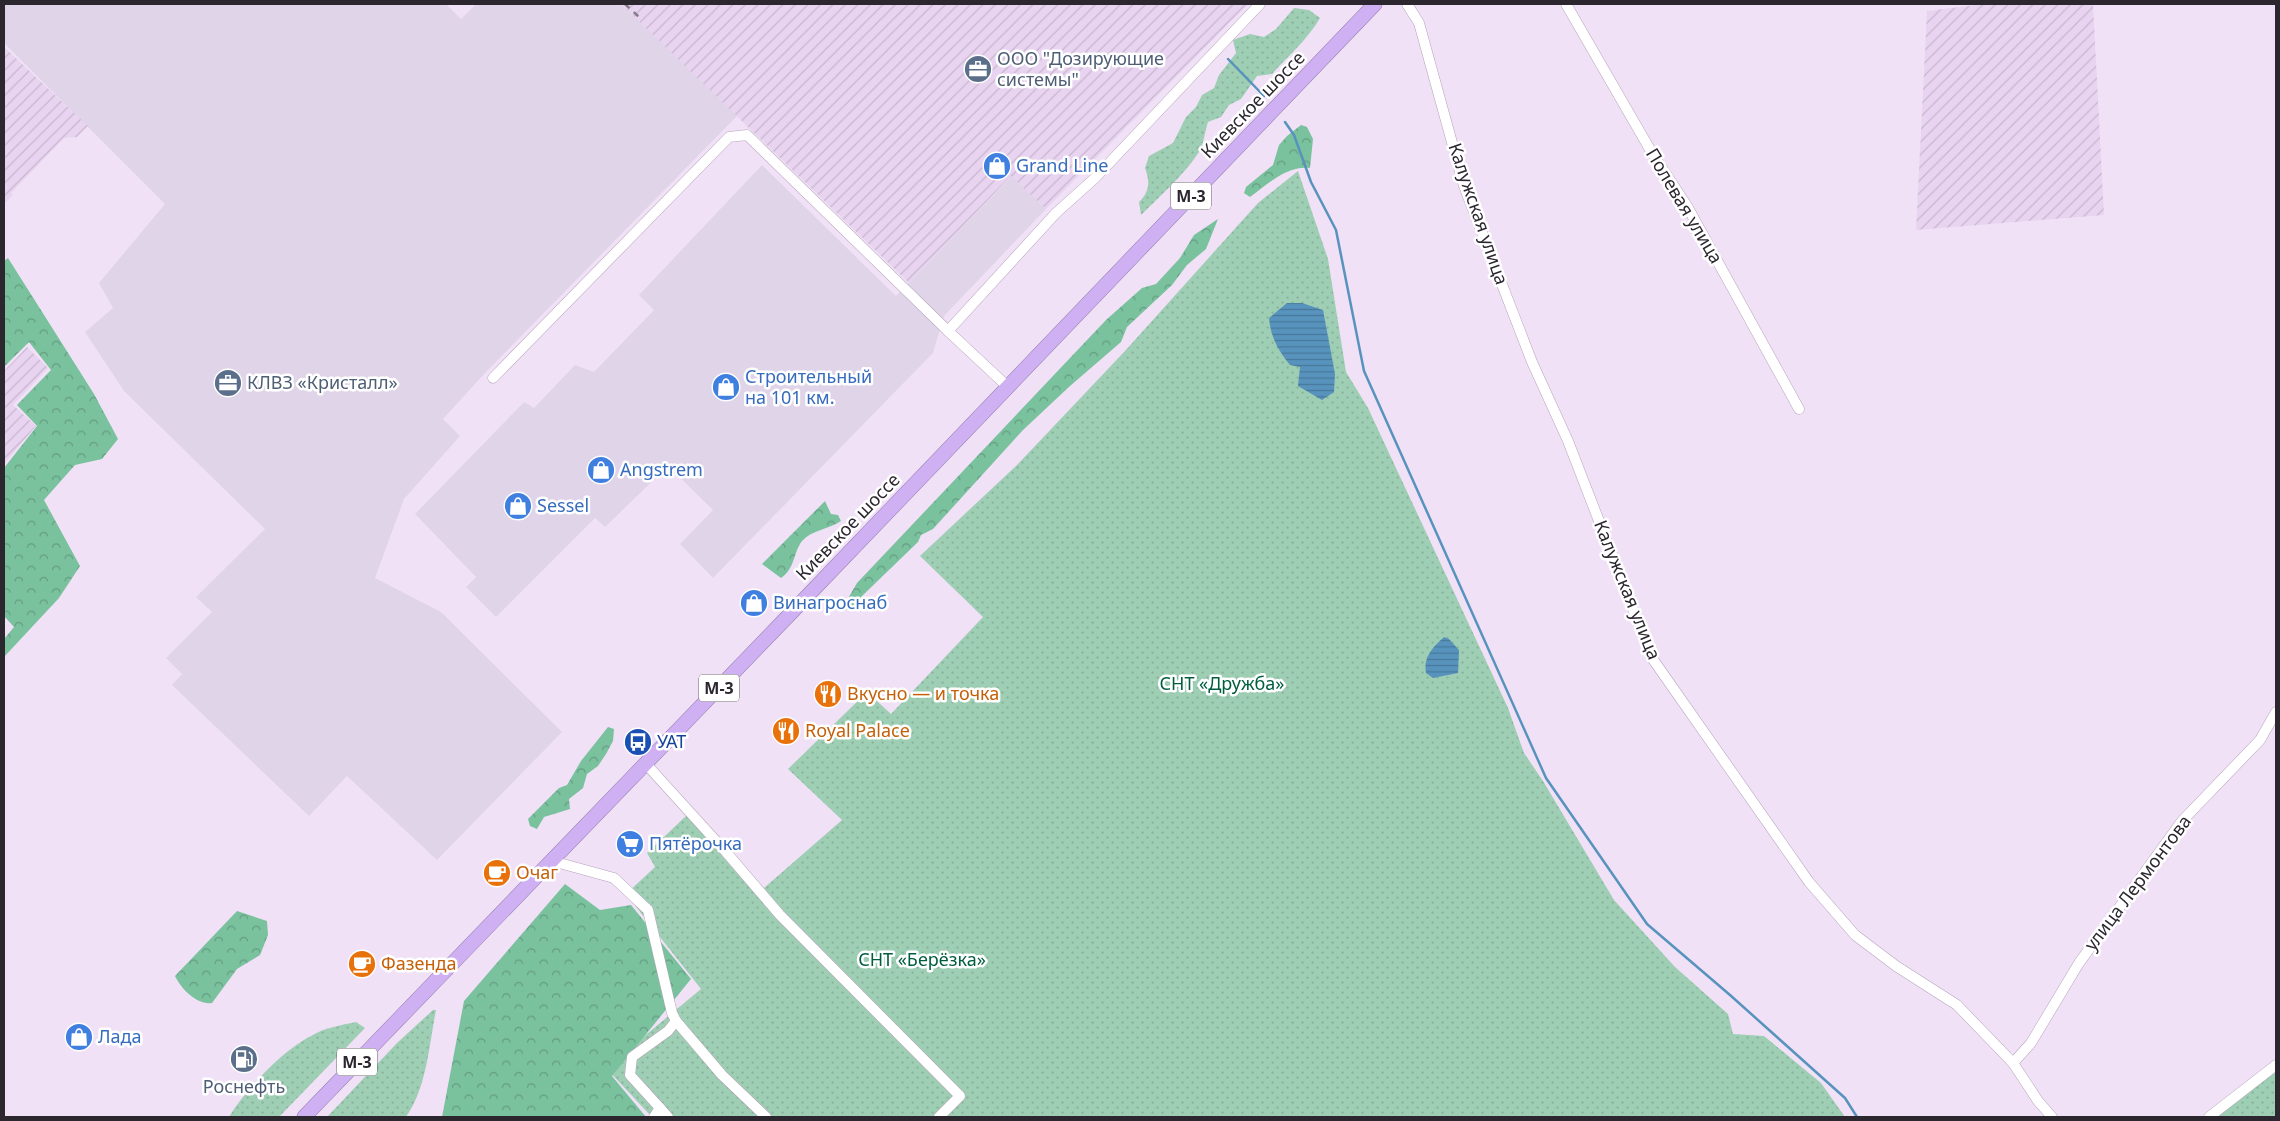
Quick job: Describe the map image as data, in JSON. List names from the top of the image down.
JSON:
{
  "streets": {
    "highway": ["Киевское шоссе", "М-3"],
    "street": ["Полевая улица", "Калужская улица", "улица Лермонтова"]
  },
  "crossings": [
    ["Калужская улица", "улица Лермонтова"]
  ],
  "parks": ["СНТ «Дружба»", "СНТ «Берёзка»"],
  "places": {
    "office": ["ООО \"Дозирующие системы\"", "КЛВЗ «Кристалл»"],
    "shop": [
      "Grand Line",
      "Строительный на 101 км.",
      "Angstrem",
      "Sessel",
      "Винагроснаб",
      "Лада"
    ],
    "restaurant": ["Вкусно — и точка", "Royal Palace"],
    "bus stop": ["УАТ"],
    "supermarket": ["Пятёрочка"],
    "cafe": ["Очаг", "Фазенда"],
    "fuel station": ["Роснефть"]
  }
}
